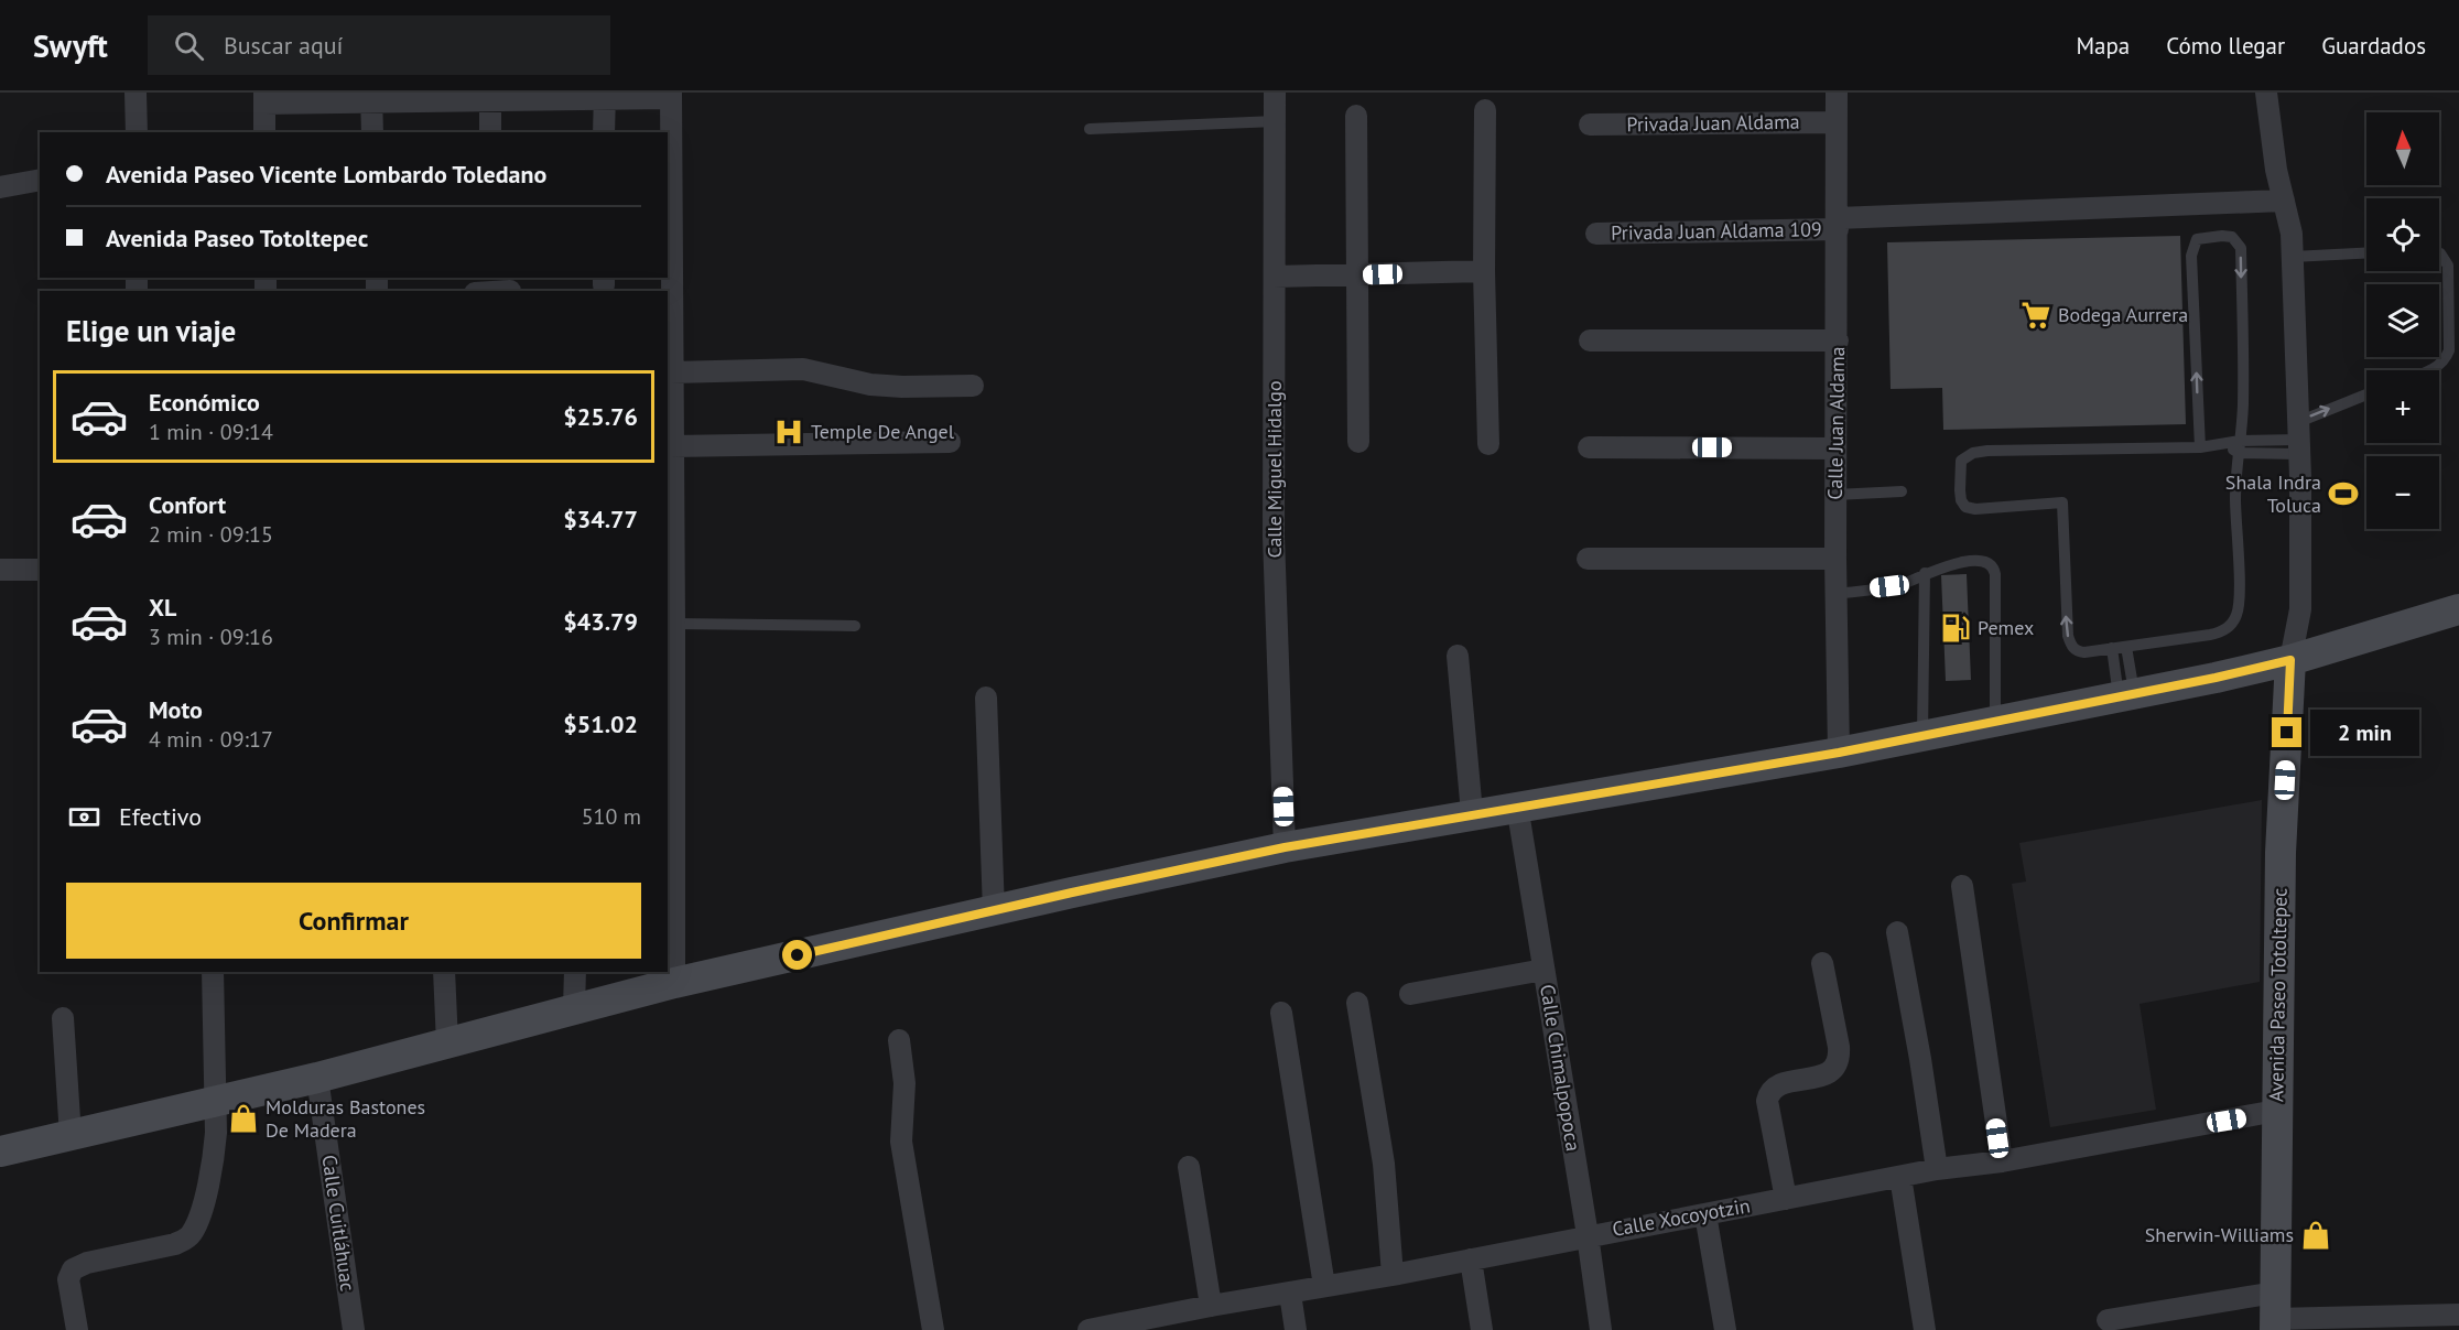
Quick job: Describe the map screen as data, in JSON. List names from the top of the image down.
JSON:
{
  "streets": {
    "main road": ["Avenida Paseo Totoltepec"],
    "street": [
      "Privada Juan Aldama",
      "Privada Juan Aldama 109",
      "Calle Juan Aldama",
      "Calle Miguel Hidalgo",
      "Calle Chimalpopoca",
      "Calle Xocoyotzin",
      "Calle Cuitláhuac"
    ]
  },
  "crossings": [
    ["Privada Juan Aldama", "Calle Juan Aldama"],
    ["Privada Juan Aldama 109", "Calle Juan Aldama"],
    ["Avenida Paseo Totoltepec", "Calle Xocoyotzin"],
    ["Calle Chimalpopoca", "Calle Xocoyotzin"]
  ],
  "places": {
    "supermarket": ["Bodega Aurrera"],
    "hospital": ["Temple De Angel"],
    "sports": ["Shala Indra Toluca"],
    "fuel station": ["Pemex"],
    "shop": ["Molduras Bastones De Madera", "Sherwin-Williams"]
  },
  "north": "top",
  "page": {
    "header": "Swyft",
    "search": "Buscar aquí",
    "nav": ["Mapa", "Cómo llegar", "Guardados"],
    "map_buttons": ["+", "−"],
    "banner": ["Avenida Paseo Vicente Lombardo Toledano", "Avenida Paseo Totoltepec"],
    "heading": "Elige un viaje",
    "list": [
      {
        "name": "Económico",
        "note": "1 min · 09:14",
        "value": "$25.76"
      },
      {
        "name": "Confort",
        "note": "2 min · 09:15",
        "value": "$34.77"
      },
      {
        "name": "XL",
        "note": "3 min · 09:16",
        "value": "$43.79"
      },
      {
        "name": "Moto",
        "note": "4 min · 09:17",
        "value": "$51.02"
      }
    ],
    "bubble": "2 min",
    "pay": ["Efectivo", "510 m"],
    "buttons": "Confirmar"
  }
}
